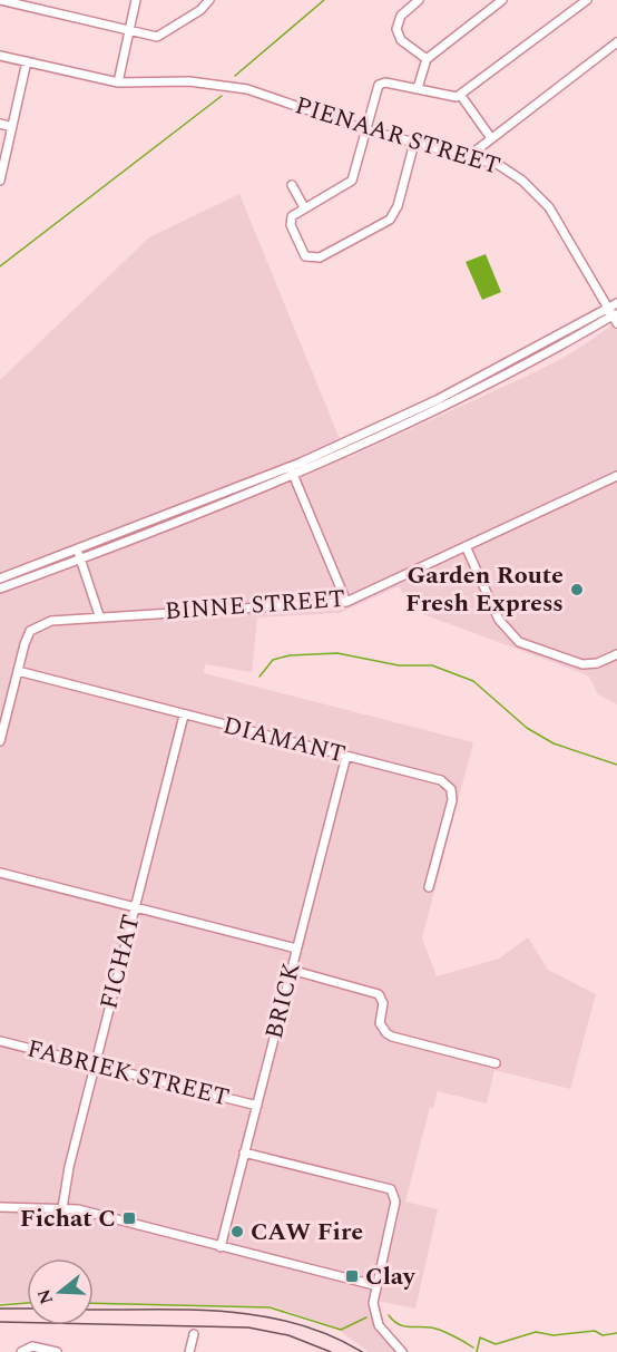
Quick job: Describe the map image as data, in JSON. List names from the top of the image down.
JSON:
{
  "streets": {
    "street": [
      "PIENAAR STREET",
      "BINNE STREET",
      "DIAMANT",
      "FICHAT",
      "BRICK",
      "FABRIEK STREET"
    ]
  },
  "crossings": [
    ["BINNE STREET", "DIAMANT"],
    ["DIAMANT", "FICHAT"],
    ["DIAMANT", "BRICK"],
    ["FICHAT", "FABRIEK STREET"],
    ["BRICK", "FABRIEK STREET"]
  ],
  "places": {
    "other": ["Garden Route Fresh Express", "CAW Fire"],
    "transit": ["Fichat C", "Clay"]
  },
  "north": "left"
}
